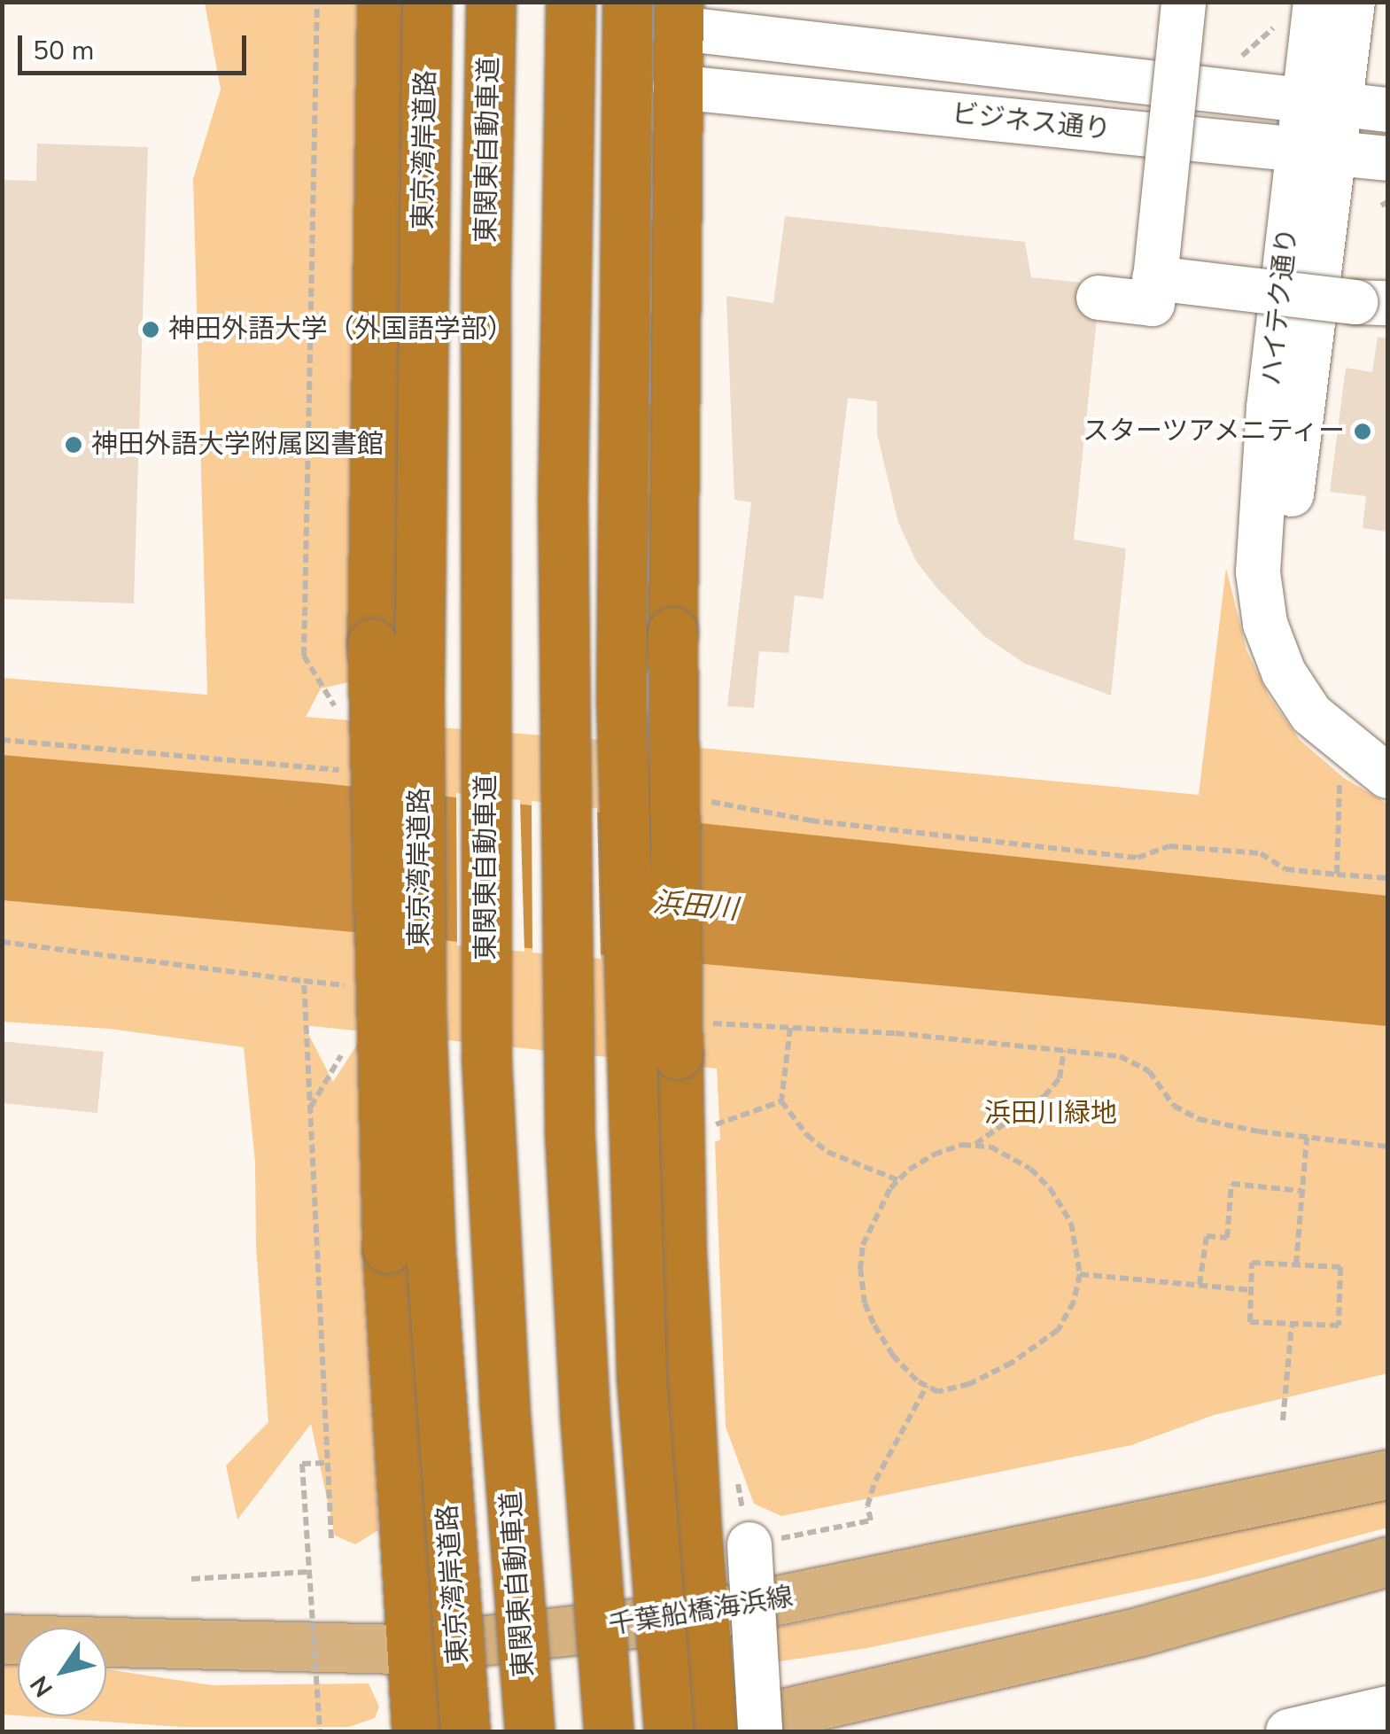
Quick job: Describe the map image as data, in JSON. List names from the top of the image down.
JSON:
{
  "streets": {
    "highway": ["東京湾岸道路", "東関東自動車道"],
    "main road": ["千葉船橋海浜線"],
    "street": ["ビジネス通り", "ハイテク通り"]
  },
  "crossings": [
    ["ビジネス通り", "ハイテク通り"]
  ],
  "water": ["浜田川"],
  "parks": ["浜田川緑地"],
  "places": ["神田外語大学（外国語学部）", "スターツアメニティー", "神田外語大学附属図書館"],
  "scale_bar": "50 m",
  "north": "bottom left"
}
